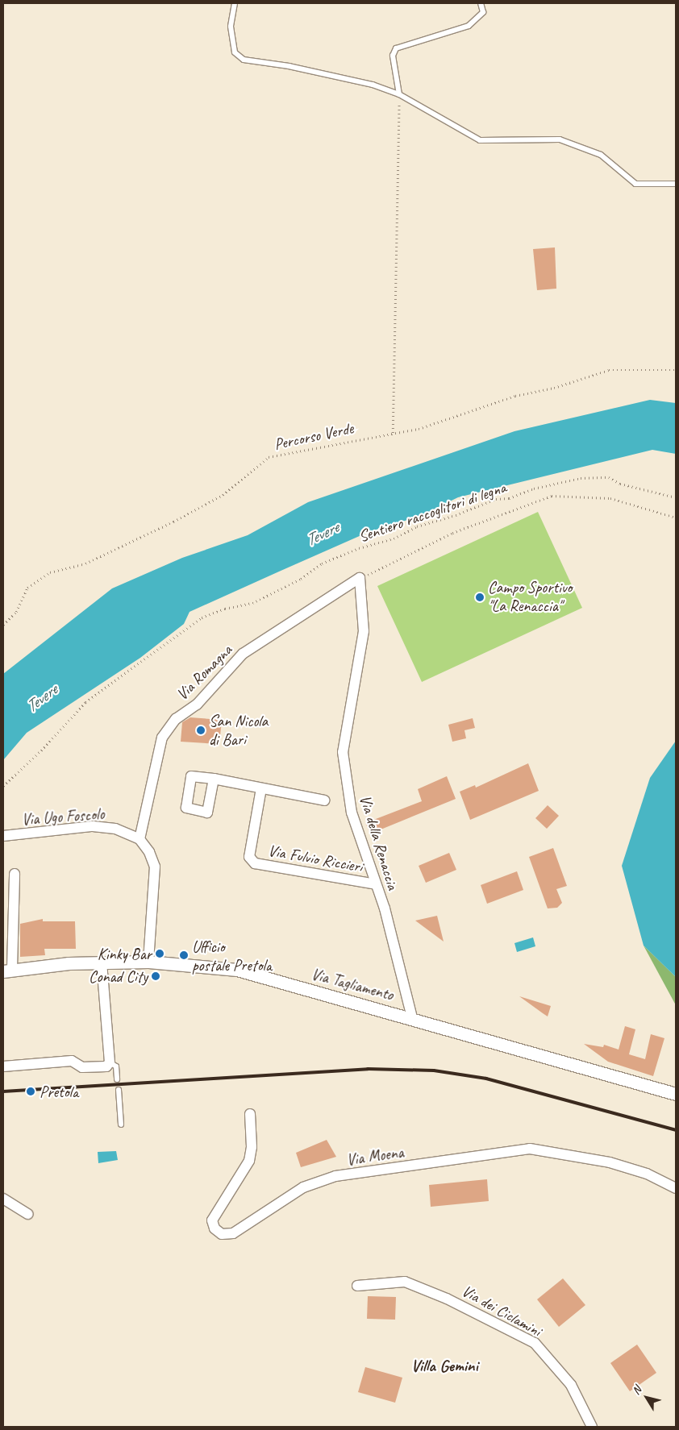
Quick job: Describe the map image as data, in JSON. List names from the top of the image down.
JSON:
{
  "streets": {
    "street": [
      "Via Romagna",
      "Via Ugo Foscolo",
      "Via della Renaccia",
      "Via Fulvio Riccieri",
      "Via Tagliamento",
      "Via Moena",
      "Via dei Ciclamini"
    ],
    "path": ["Percorso Verde", "Sentiero raccoglitori di legna"]
  },
  "crossings": [
    ["Via Romagna", "Via Ugo Foscolo"],
    ["Via Romagna", "Via della Renaccia"],
    ["Via della Renaccia", "Via Fulvio Riccieri"],
    ["Via della Renaccia", "Via Tagliamento"]
  ],
  "districts": ["Villa Gemini"],
  "water": ["Tevere"],
  "places": [
    "Campo Sportivo \"La Renaccia\"",
    "San Nicola di Bari",
    "Kinky Bar",
    "Ufficio postale Pretola",
    "Conad City",
    "Pretola"
  ],
  "north": "top left"
}
